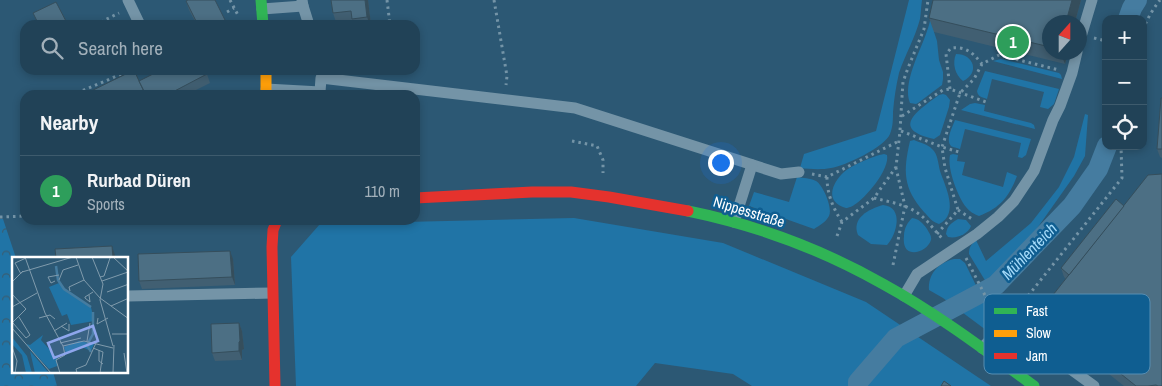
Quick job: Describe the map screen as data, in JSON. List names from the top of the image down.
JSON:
{
  "streets": {
    "street": ["Nippesstraße"]
  },
  "water": ["Mühlenteich"],
  "legend": ["Fast", "Slow", "Jam"],
  "north": "top",
  "page": {
    "map_buttons": ["+", "−"],
    "search": "Search here",
    "pins": "1",
    "heading": "Nearby",
    "list": [
      {
        "mark": "1",
        "name": "Rurbad Düren",
        "note": "Sports",
        "value": "110 m"
      }
    ]
  }
}
